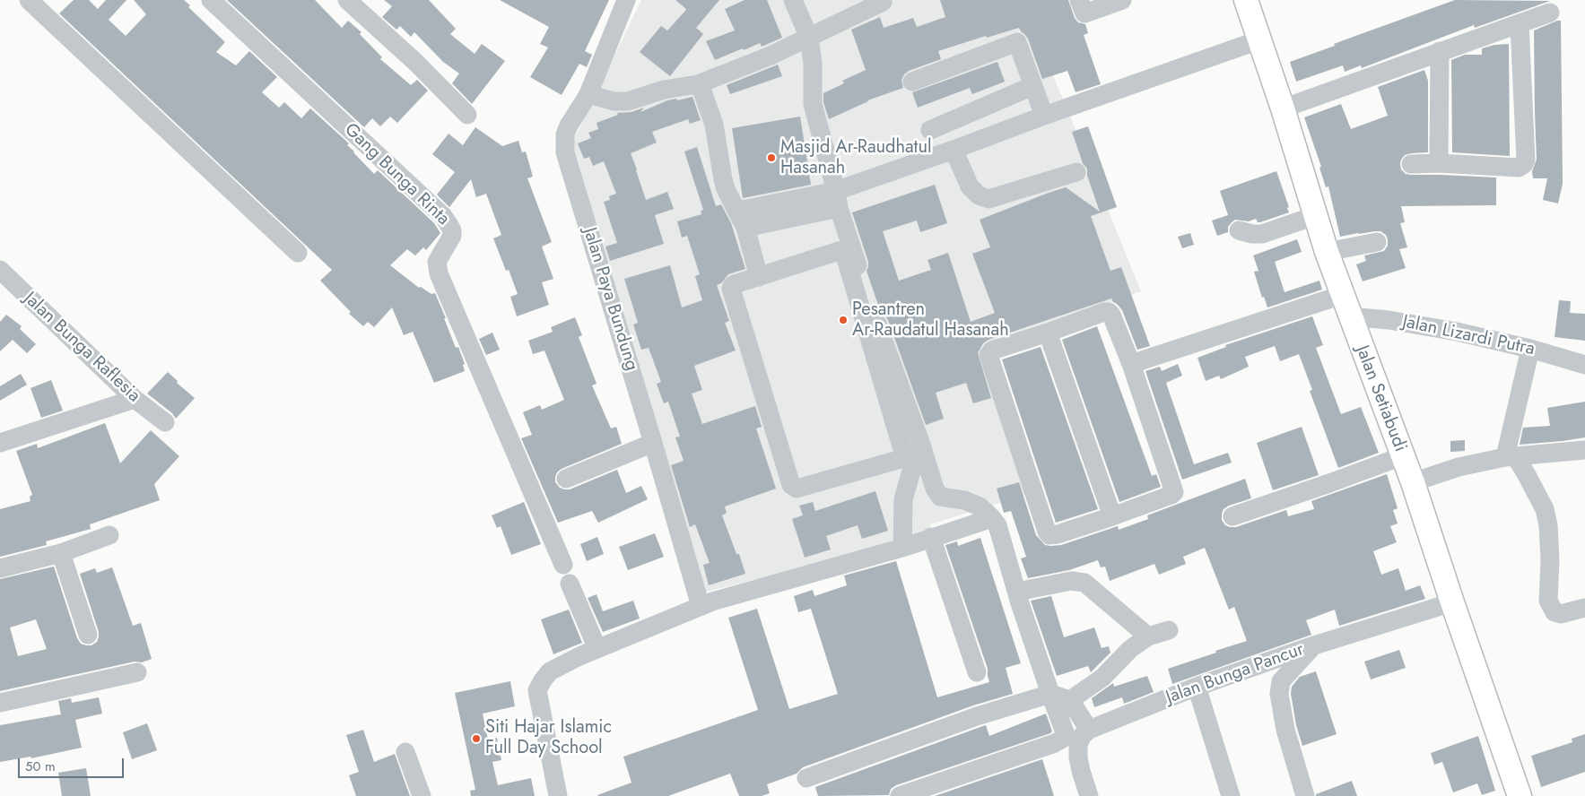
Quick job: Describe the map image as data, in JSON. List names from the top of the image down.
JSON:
{
  "streets": {
    "main road": ["Jalan Setiabudi"],
    "street": [
      "Gang Bunga Rinta",
      "Jalan Paya Bundung",
      "Jalan Lizardi Putra",
      "Jalan Bunga Raflesia",
      "Jalan Bunga Pancur"
    ]
  },
  "crossings": [
    ["Jalan Lizardi Putra", "Jalan Setiabudi"],
    ["Jalan Setiabudi", "Jalan Bunga Pancur"]
  ],
  "places": ["Masjid Ar-Raudhatul Hasanah", "Pesantren Ar-Raudatul Hasanah", "Siti Hajar Islamic Full Day School"],
  "scale_bar": "50 m"
}
